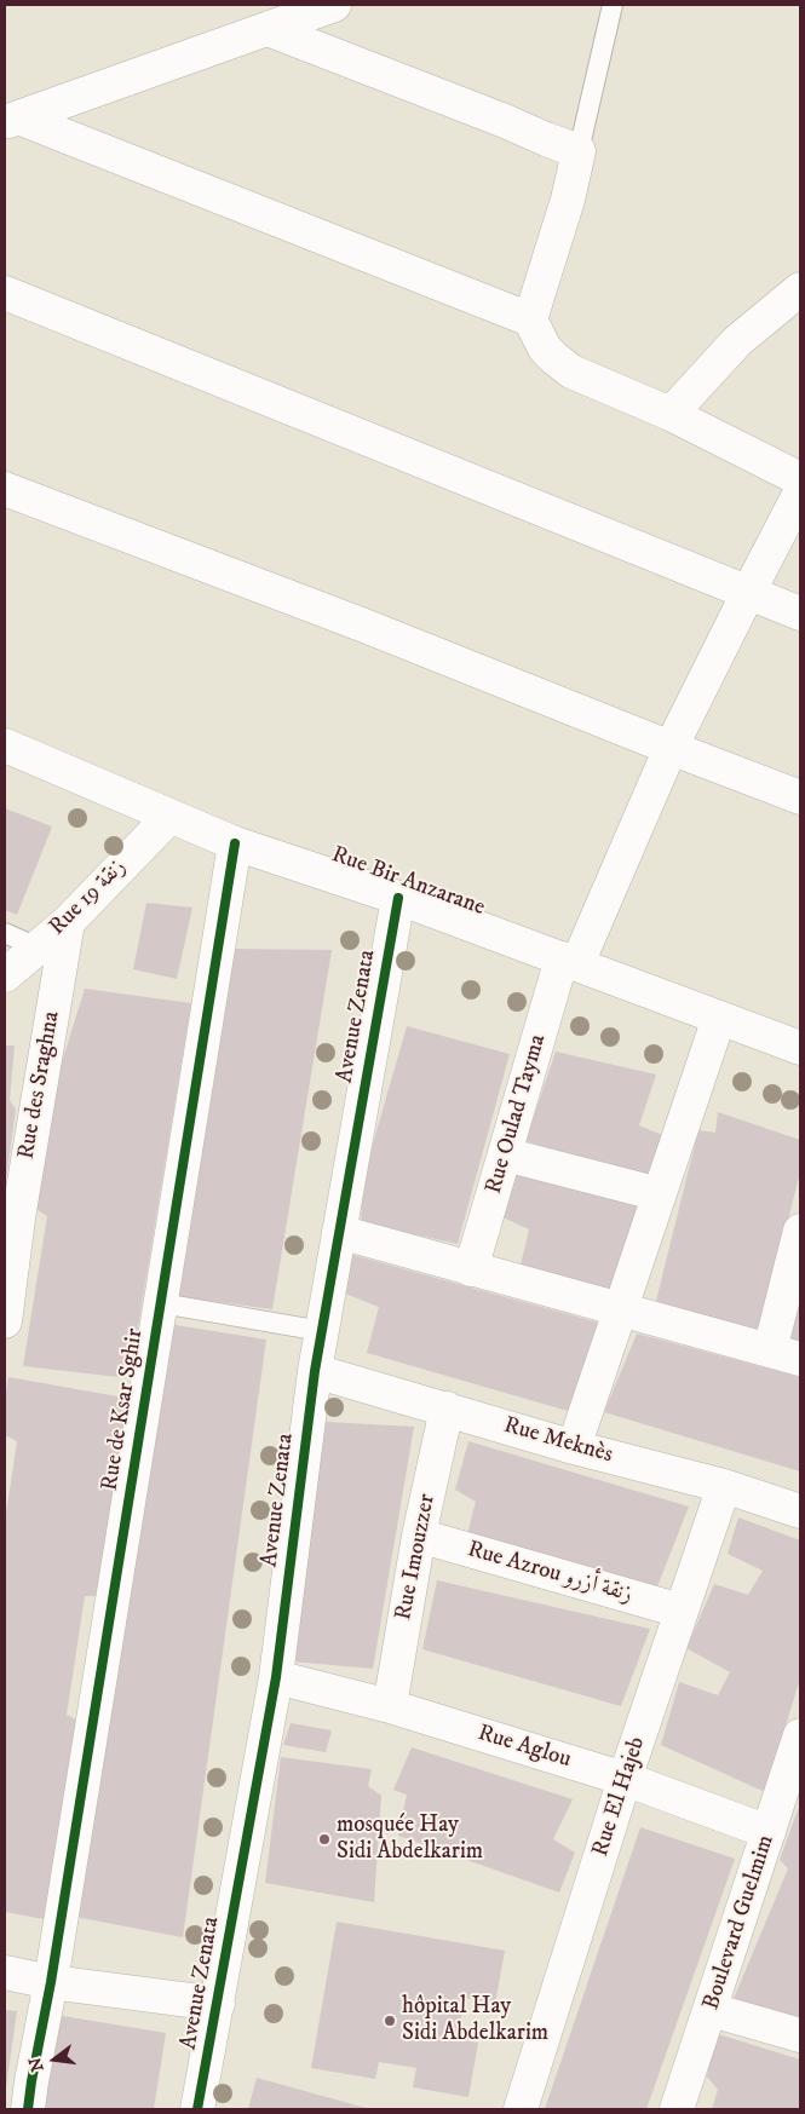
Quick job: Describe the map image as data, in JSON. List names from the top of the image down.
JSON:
{
  "streets": {
    "street": [
      "Rue Bir Anzarane",
      "Rue 19 زنقة",
      "Avenue Zenata",
      "Rue des Sraghna",
      "Rue Oulad Tayma",
      "Rue de Ksar Sghir",
      "Rue Meknès",
      "Rue Imouzzer",
      "Rue Azrou زنقة أزرو",
      "Rue Aglou",
      "Rue El Hajeb",
      "Boulevard Guelmim"
    ]
  },
  "crossings": [
    ["Rue Bir Anzarane", "Rue 19 زنقة"],
    ["Rue Bir Anzarane", "Avenue Zenata"],
    ["Rue Bir Anzarane", "Rue Oulad Tayma"],
    ["Rue Bir Anzarane", "Rue de Ksar Sghir"],
    ["Rue 19 زنقة", "Rue des Sraghna"],
    ["Avenue Zenata", "Rue Meknès"],
    ["Avenue Zenata", "Rue Aglou"],
    ["Rue Meknès", "Rue Imouzzer"],
    ["Rue Meknès", "Rue El Hajeb"],
    ["Rue Imouzzer", "Rue Azrou زنقة أزرو"],
    ["Rue Imouzzer", "Rue Aglou"],
    ["Rue Azrou زنقة أزرو", "Rue El Hajeb"],
    ["Rue Aglou", "Rue El Hajeb"],
    ["Rue Aglou", "Boulevard Guelmim"]
  ],
  "places": ["mosquée Hay Sidi Abdelkarim", "hôpital Hay Sidi Abdelkarim"],
  "north": "left"
}
